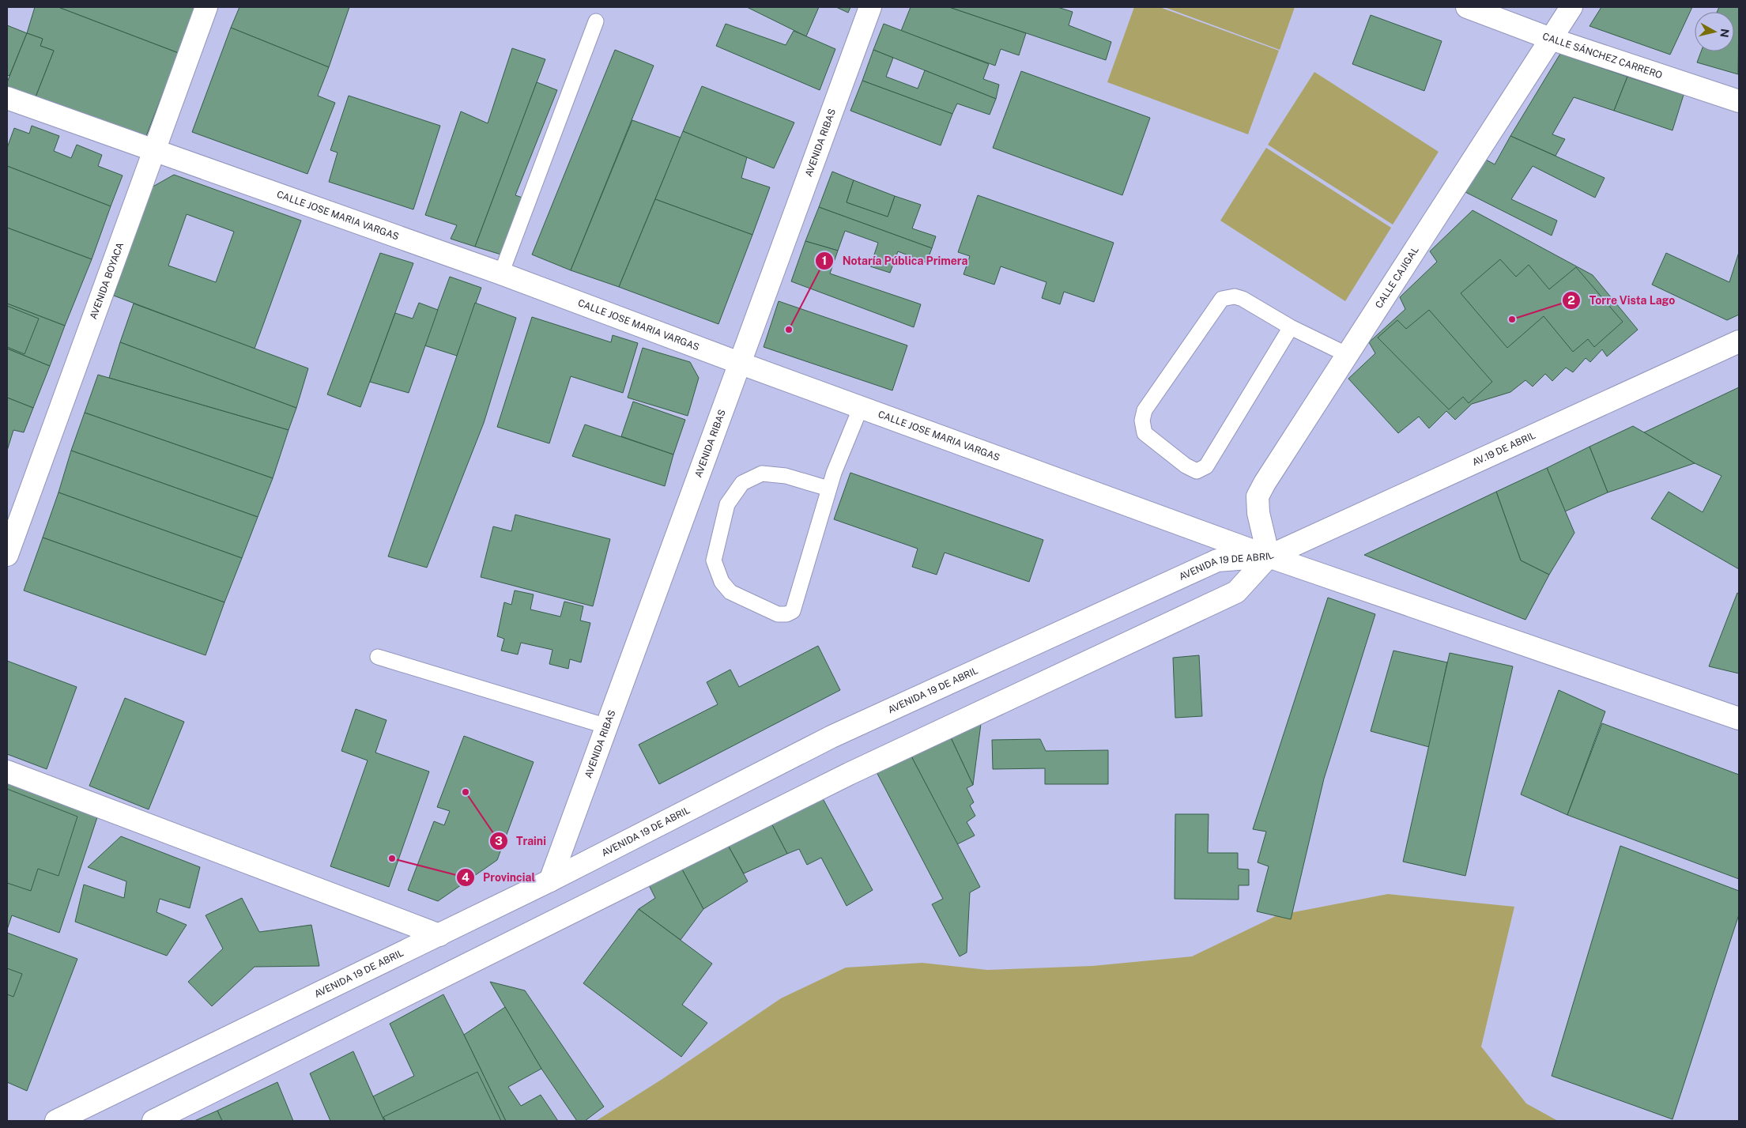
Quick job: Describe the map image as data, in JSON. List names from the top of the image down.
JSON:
{
  "streets": {
    "street": [
      "CALLE SÁNCHEZ CARRERO",
      "AVENIDA RIBAS",
      "CALLE JOSE MARIA VARGAS",
      "CALLE CAJIGAL",
      "AVENIDA BOYACA",
      "AV.19 DE ABRIL",
      "AVENIDA 19 DE ABRIL"
    ]
  },
  "crossings": [
    ["CALLE SÁNCHEZ CARRERO", "CALLE CAJIGAL"],
    ["AVENIDA RIBAS", "CALLE JOSE MARIA VARGAS"],
    ["AVENIDA RIBAS", "AVENIDA 19 DE ABRIL"],
    ["CALLE JOSE MARIA VARGAS", "CALLE CAJIGAL"],
    ["CALLE JOSE MARIA VARGAS", "AVENIDA BOYACA"],
    ["CALLE JOSE MARIA VARGAS", "AV.19 DE ABRIL"],
    ["CALLE JOSE MARIA VARGAS", "AVENIDA 19 DE ABRIL"],
    ["CALLE CAJIGAL", "AV.19 DE ABRIL"],
    ["CALLE CAJIGAL", "AVENIDA 19 DE ABRIL"],
    ["AV.19 DE ABRIL", "AVENIDA 19 DE ABRIL"]
  ],
  "places": [
    "Torre Vista Lago",
    "Notaría Pública Primera",
    "Traini",
    "Provincial"
  ],
  "north": "right"
}
